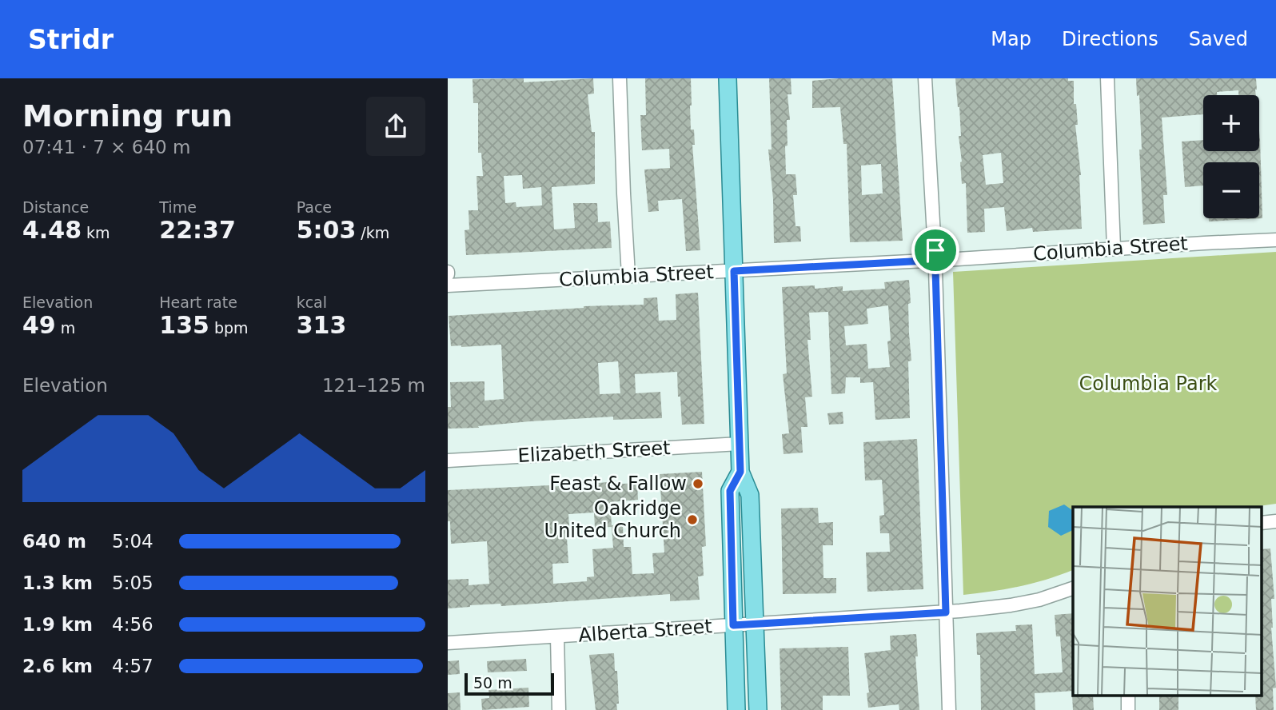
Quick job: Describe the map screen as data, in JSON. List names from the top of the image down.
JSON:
{
  "streets": {
    "street": ["Columbia Street", "Elizabeth Street", "Alberta Street"]
  },
  "parks": ["Columbia Park"],
  "places": ["Feast & Fallow", "Oakridge United Church"],
  "scale_bar": "50 m",
  "page": {
    "header": "Stridr",
    "nav": ["Map", "Directions", "Saved"],
    "heading": ["Morning run", "07:41 · 7 × 640 m"],
    "map_buttons": ["+", "−"],
    "stats": [
      ["Distance", "4.48 km"],
      ["Time", "22:37"],
      ["Pace", "5:03 /km"],
      ["Elevation", "49 m"],
      ["Heart rate", "135 bpm"],
      ["kcal", "313"]
    ],
    "chart": ["Elevation", "121–125 m"],
    "list": [
      {
        "name": "640 m",
        "note": "5:04"
      },
      {
        "name": "1.3 km",
        "note": "5:05"
      },
      {
        "name": "1.9 km",
        "note": "4:56"
      },
      {
        "name": "2.6 km",
        "note": "4:57"
      }
    ],
    "scale": "50 m"
  }
}
